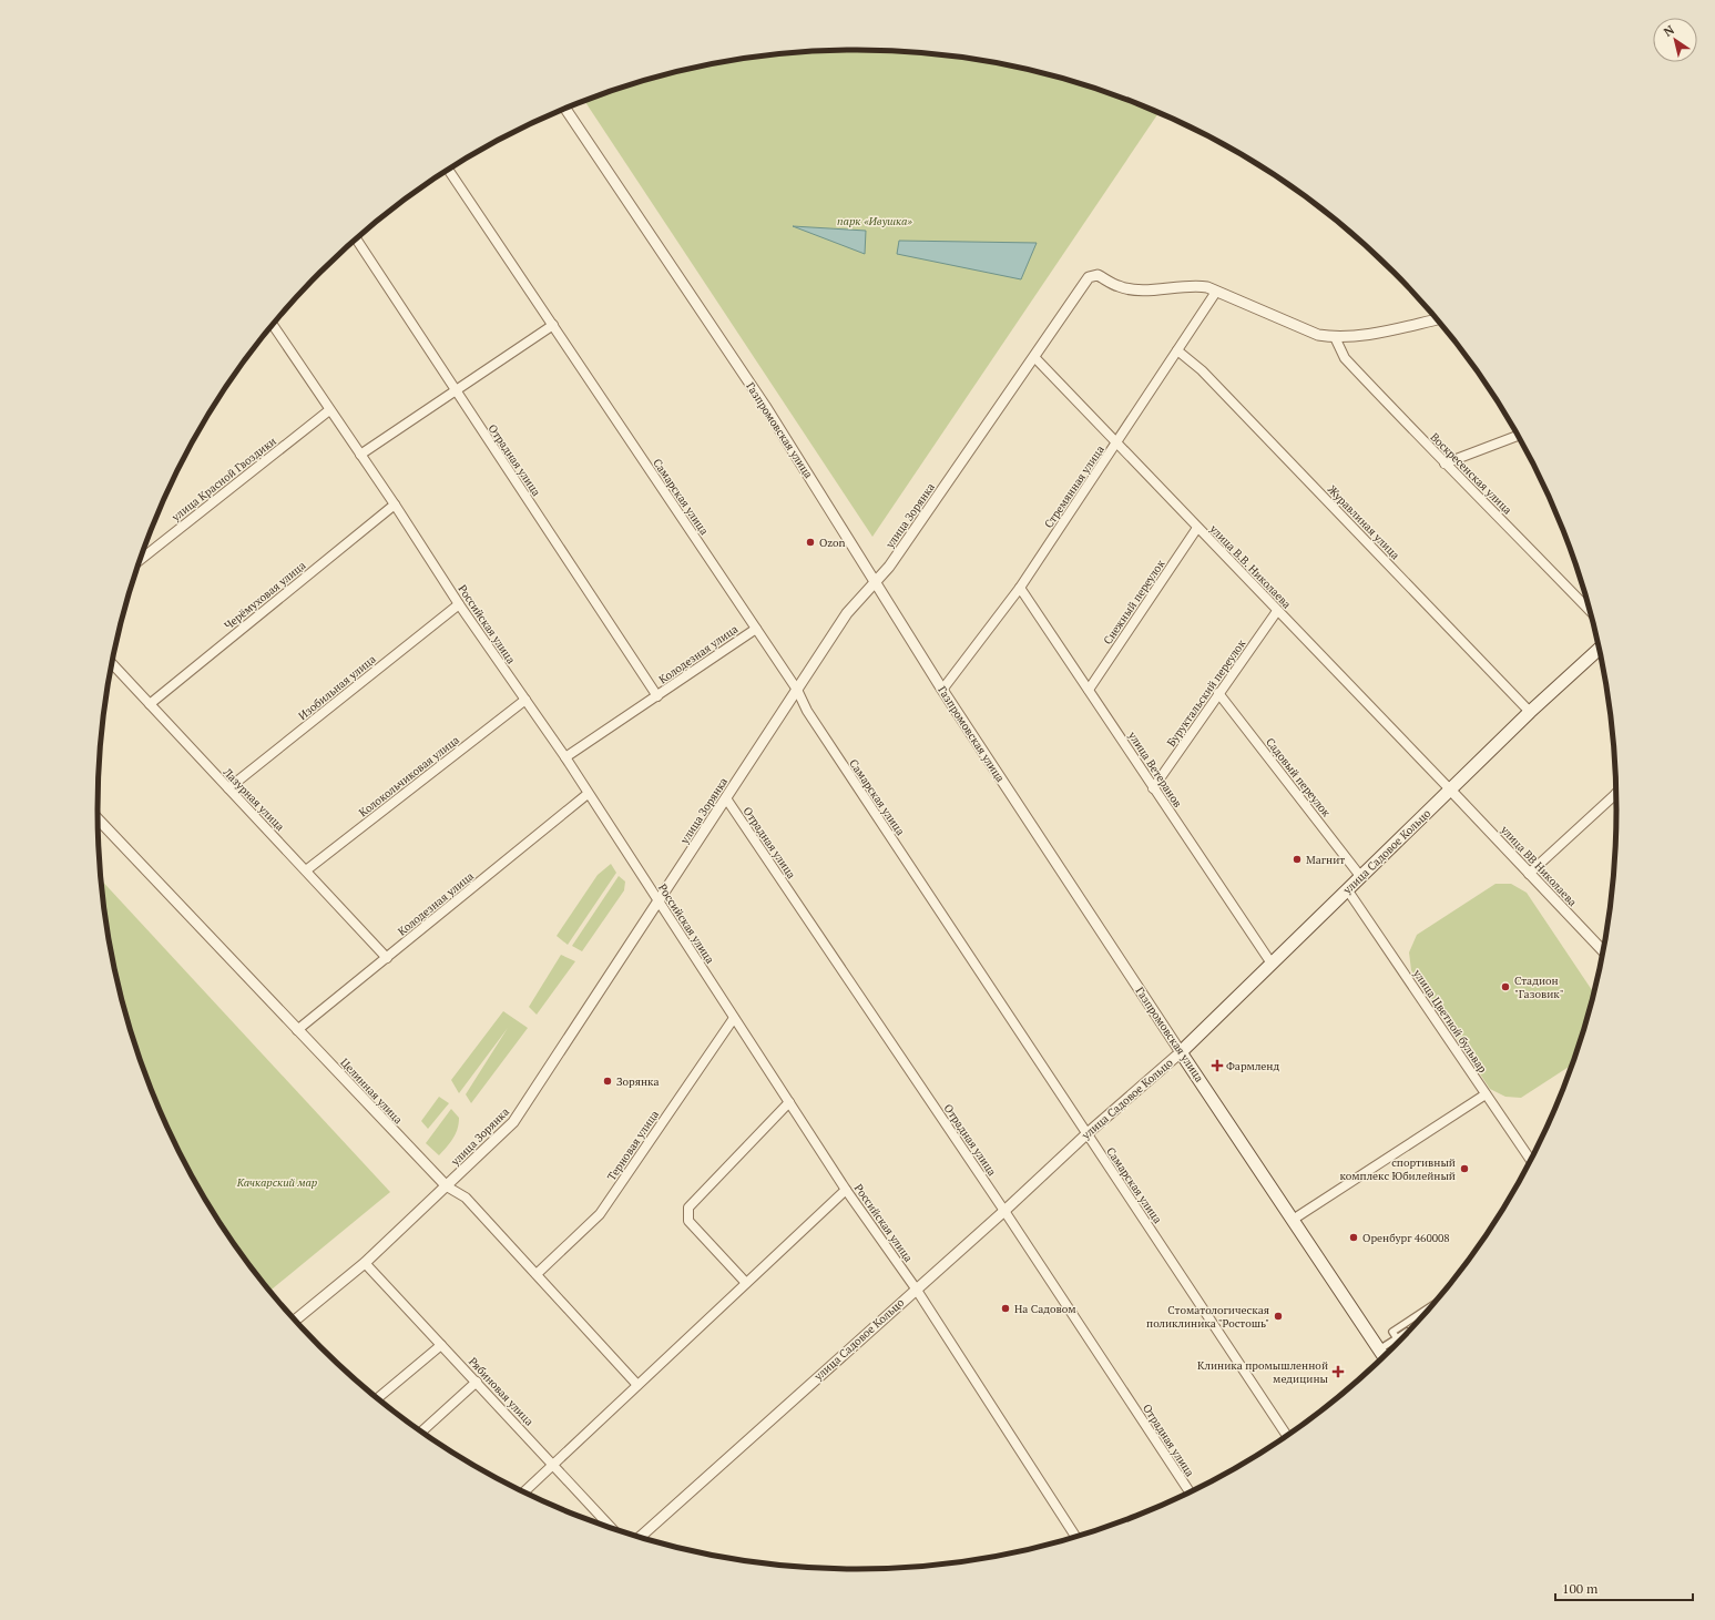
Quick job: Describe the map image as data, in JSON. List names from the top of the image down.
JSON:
{
  "streets": {
    "main road": ["Газпромовская улица", "улица Садовое Кольцо"],
    "street": [
      "Отрадная улица",
      "Воскресенская улица",
      "улица Красной Гвоздики",
      "Стремянная улица",
      "Самарская улица",
      "улица Зорянка",
      "Журавлиная улица",
      "улица В.В. Николаева",
      "Черёмуховая улица",
      "Снежный переулок",
      "Российская улица",
      "Колодезная улица",
      "Изобильная улица",
      "Буруктальский переулок",
      "улица Ветеранов",
      "Колокольчиковая улица",
      "Садовый переулок",
      "Лазурная улица",
      "улица ВВ Николаева",
      "улица Цветной бульвар",
      "Целинная улица",
      "Терновая улица",
      "Рябиновая улица"
    ]
  },
  "crossings": [
    ["Газпромовская улица", "Стремянная улица"],
    ["Газпромовская улица", "улица Зорянка"],
    ["Газпромовская улица", "улица Садовое Кольцо"],
    ["Отрадная улица", "улица Зорянка"],
    ["Отрадная улица", "Колодезная улица"],
    ["Отрадная улица", "улица Садовое Кольцо"],
    ["улица Красной Гвоздики", "Российская улица"],
    ["Стремянная улица", "улица Зорянка"],
    ["Стремянная улица", "Журавлиная улица"],
    ["Стремянная улица", "улица В.В. Николаева"],
    ["Стремянная улица", "улица Ветеранов"],
    ["Самарская улица", "улица Зорянка"],
    ["Самарская улица", "Колодезная улица"],
    ["Самарская улица", "улица Садовое Кольцо"],
    ["улица Зорянка", "улица В.В. Николаева"],
    ["улица Зорянка", "Российская улица"],
    ["улица Зорянка", "Целинная улица"],
    ["улица Зорянка", "Рябиновая улица"],
    ["Журавлиная улица", "улица Садовое Кольцо"],
    ["улица В.В. Николаева", "Снежный переулок"],
    ["улица В.В. Николаева", "Буруктальский переулок"],
    ["улица В.В. Николаева", "улица Садовое Кольцо"],
    ["улица В.В. Николаева", "улица ВВ Николаева"],
    ["Черёмуховая улица", "Российская улица"],
    ["Черёмуховая улица", "Лазурная улица"],
    ["Снежный переулок", "улица Ветеранов"],
    ["Российская улица", "Колодезная улица"],
    ["Российская улица", "Изобильная улица"],
    ["Российская улица", "Колокольчиковая улица"],
    ["Российская улица", "улица Садовое Кольцо"],
    ["Российская улица", "Терновая улица"],
    ["Колодезная улица", "Лазурная улица"],
    ["Колодезная улица", "Целинная улица"],
    ["Изобильная улица", "Лазурная улица"],
    ["Буруктальский переулок", "улица Ветеранов"],
    ["Буруктальский переулок", "Садовый переулок"],
    ["улица Ветеранов", "улица Садовое Кольцо"],
    ["Колокольчиковая улица", "Лазурная улица"],
    ["Садовый переулок", "улица Садовое Кольцо"],
    ["улица Садовое Кольцо", "улица ВВ Николаева"],
    ["улица Садовое Кольцо", "улица Цветной бульвар"],
    ["Целинная улица", "Терновая улица"]
  ],
  "parks": ["парк «Ивушка»", "Качкарский мар"],
  "places": {
    "other": [
      "Ozon",
      "Магнит",
      "Стадион \"Газовик\"",
      "Зорянка",
      "спортивный комплекс Юбилейный",
      "Оренбург 460008",
      "На Садовом",
      "Стоматологическая поликлиника \"Ростошь\""
    ],
    "health": ["Фармленд", "Клиника промышленной медицины"]
  },
  "scale_bar": "100 m",
  "north": "top left"
}
